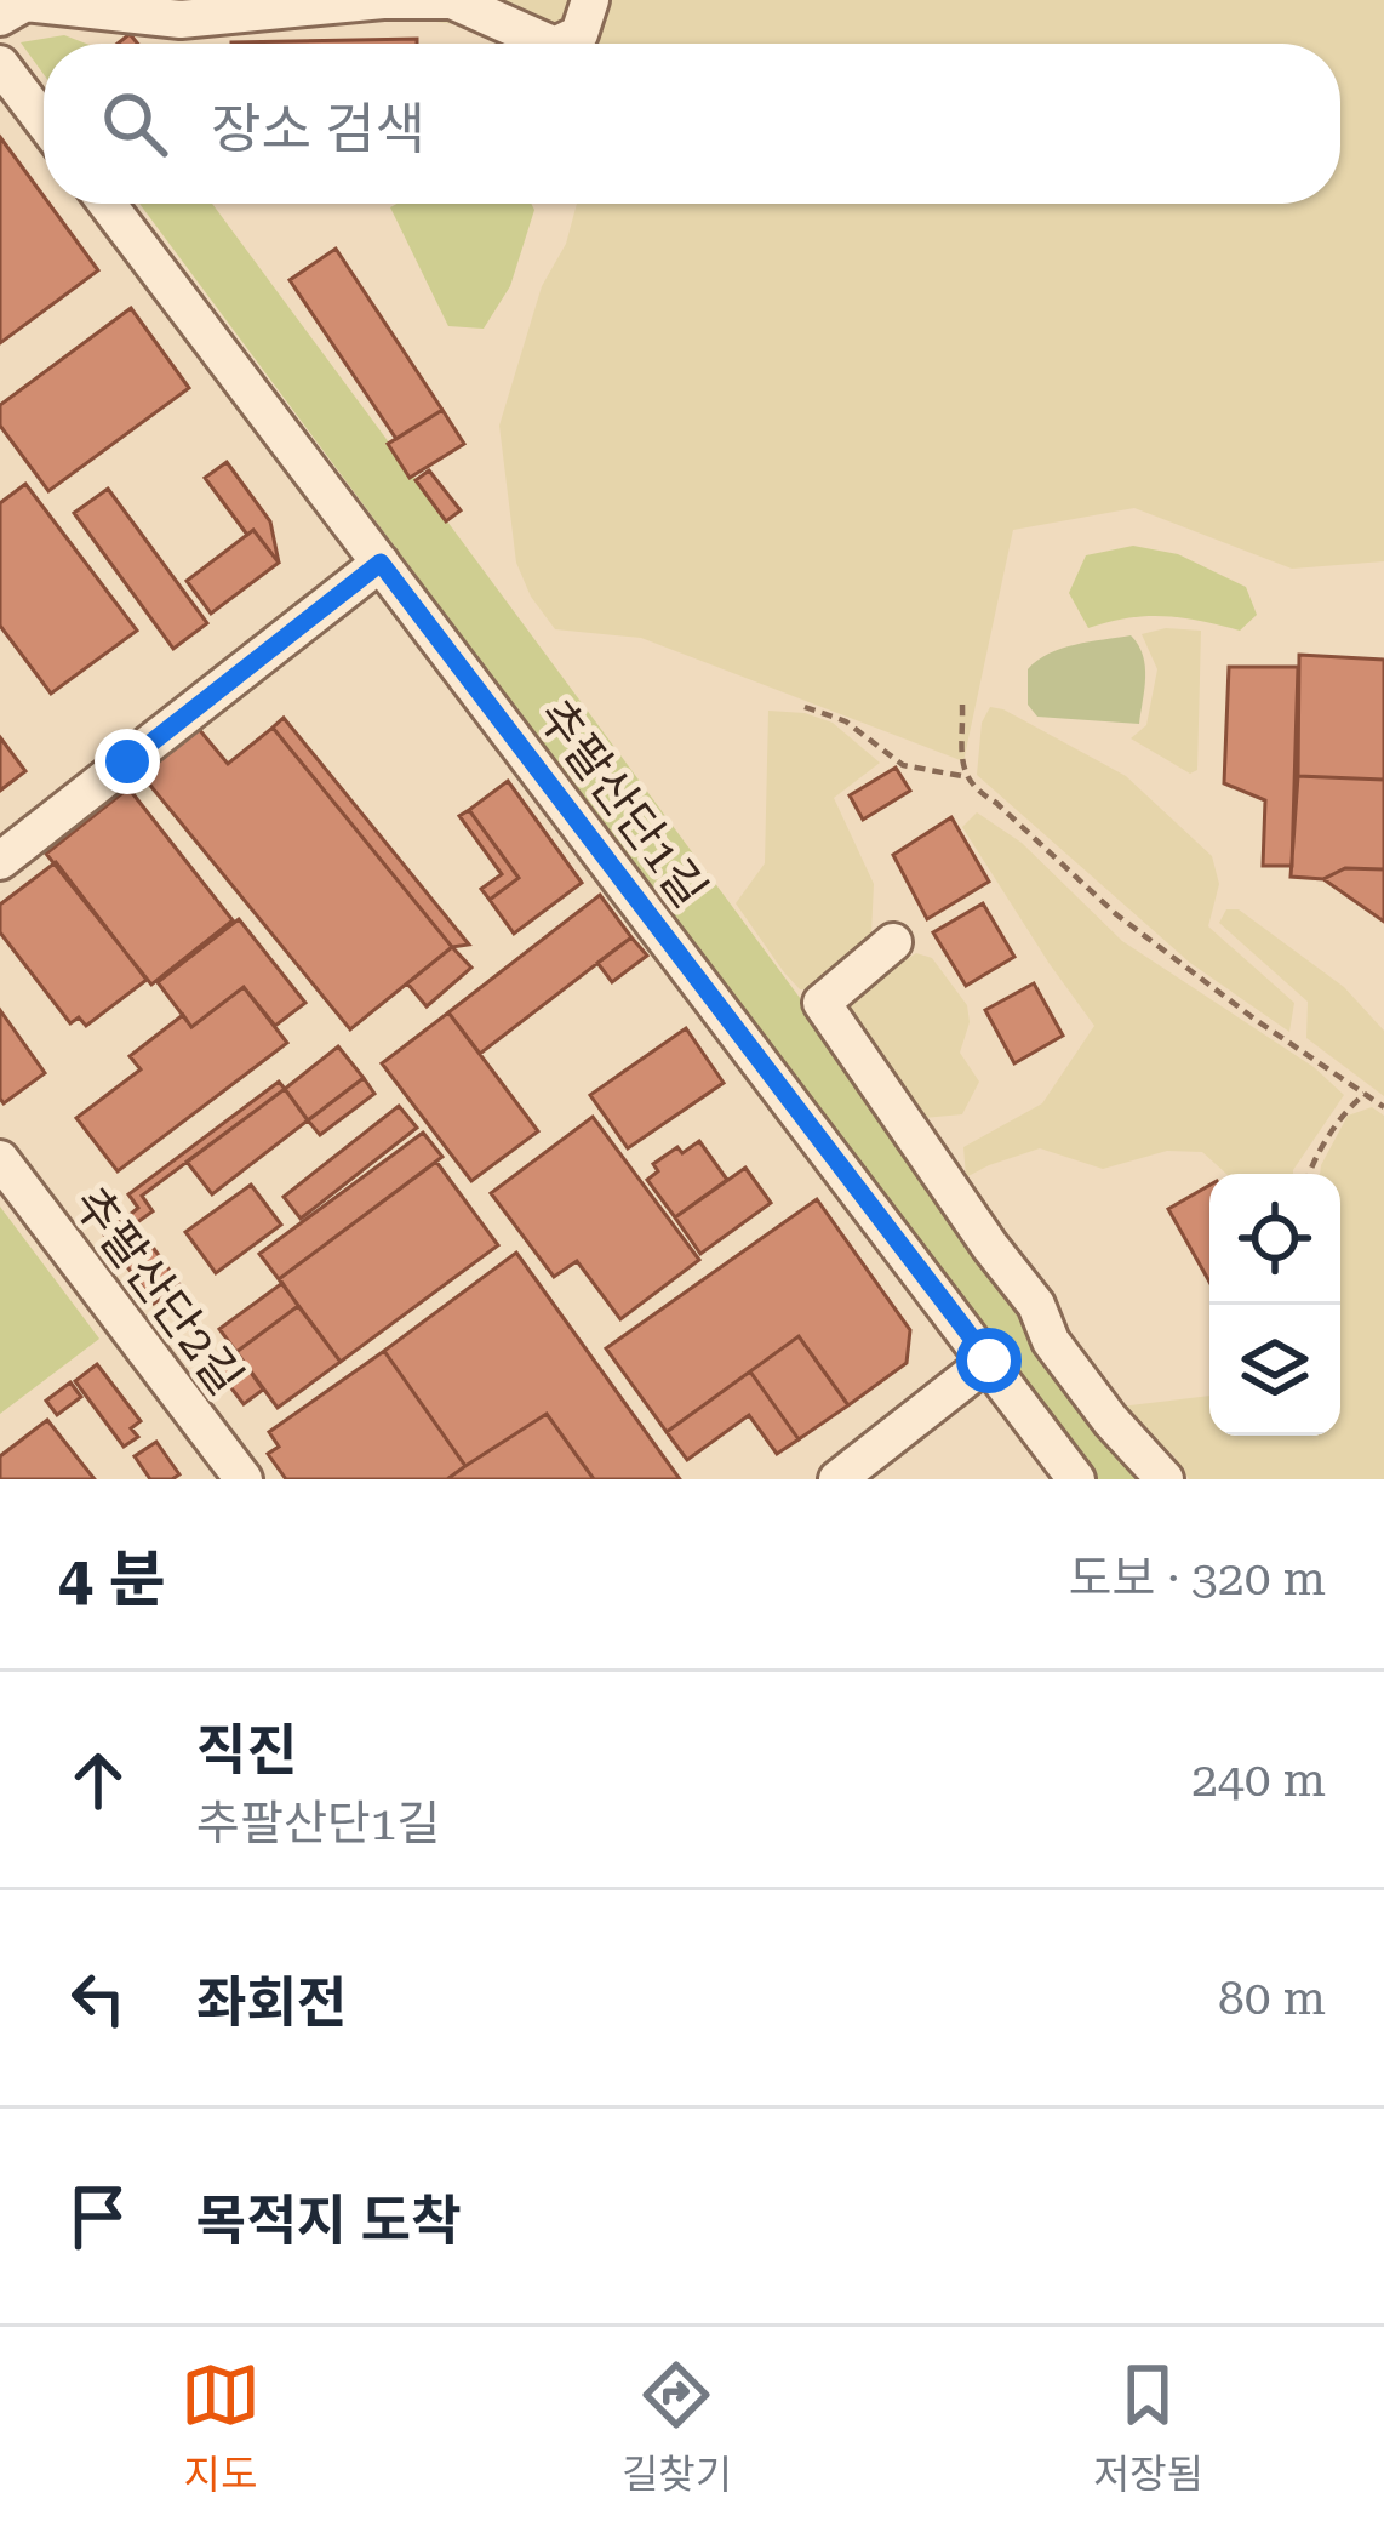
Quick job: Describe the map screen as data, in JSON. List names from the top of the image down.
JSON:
{
  "streets": {
    "street": ["추팔산단1길", "추팔산단2길"]
  },
  "page": {
    "search": "장소 검색",
    "heading": ["4 분", "도보 · 320 m"],
    "list": [
      ["직진", "추팔산단1길", "240 m"],
      ["좌회전", "80 m"],
      "목적지 도착"
    ],
    "nav": ["지도", "길찾기", "저장됨"]
  }
}
